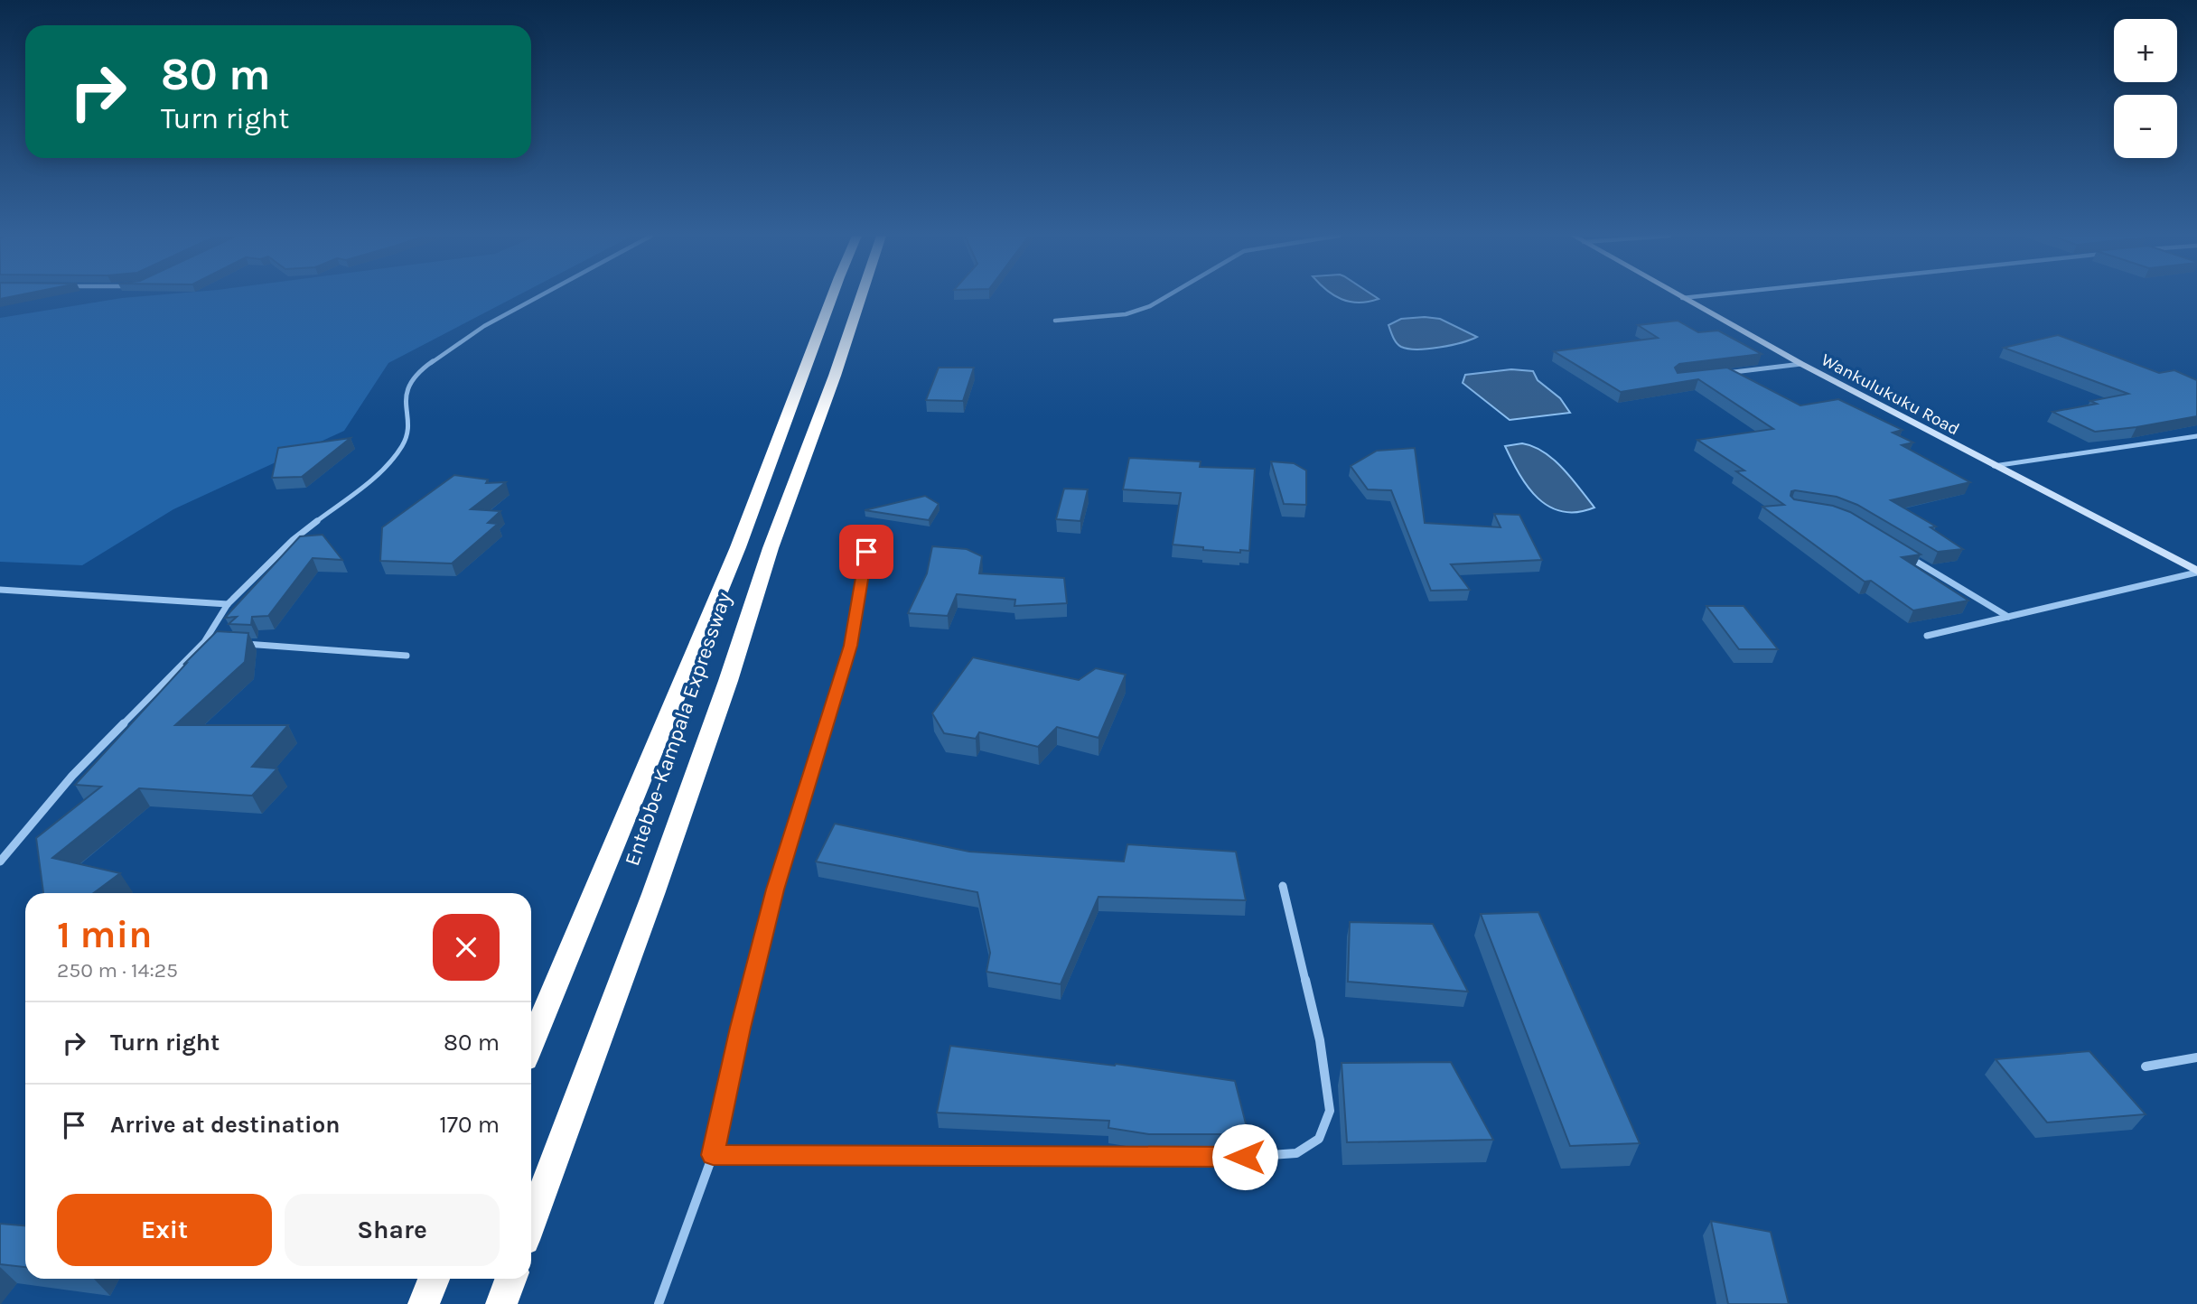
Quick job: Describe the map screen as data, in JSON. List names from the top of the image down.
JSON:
{
  "streets": {
    "highway": ["Entebbe–Kampala Expressway"],
    "main road": ["Wankulukuku Road"]
  },
  "page": {
    "map_buttons": ["+", "−"],
    "turn": ["80 m", "Turn right"],
    "heading": ["1 min", "250 m · 14:25"],
    "list": [
      {
        "name": "Turn right",
        "value": "80 m"
      },
      {
        "name": "Arrive at destination",
        "value": "170 m"
      }
    ],
    "buttons": ["Exit", "Share"]
  }
}
